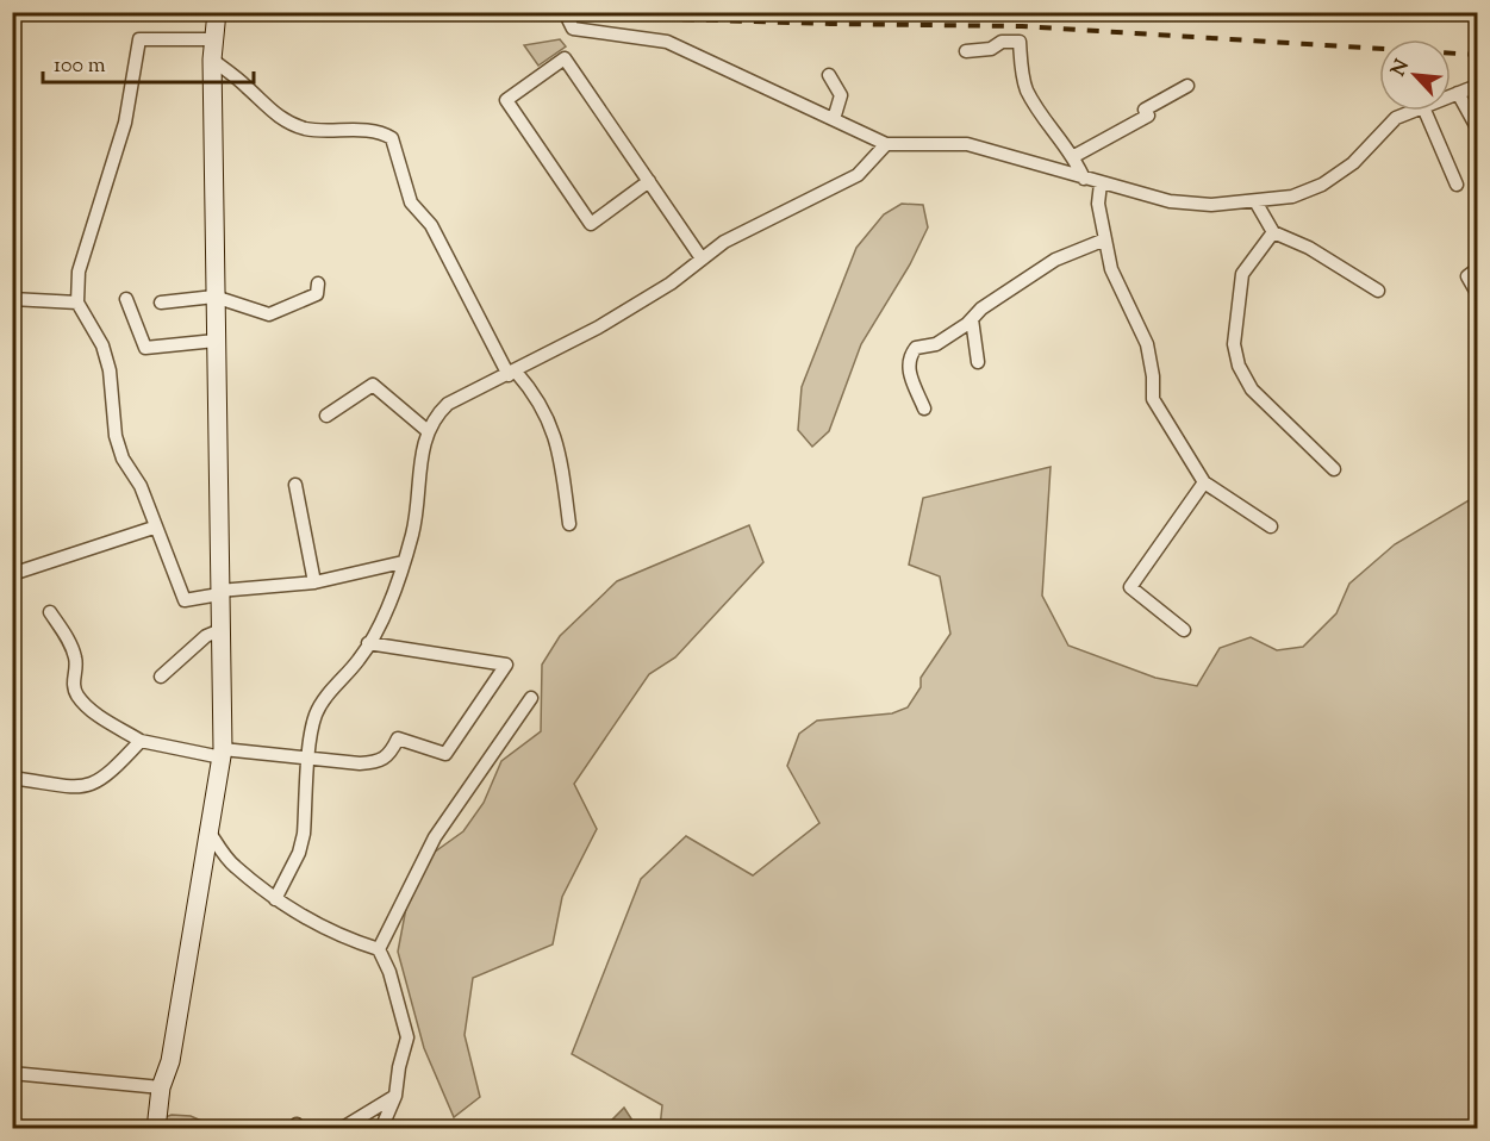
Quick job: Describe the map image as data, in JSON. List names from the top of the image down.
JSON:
{
  "scale_bar": "100 m",
  "north": "top left"
}
